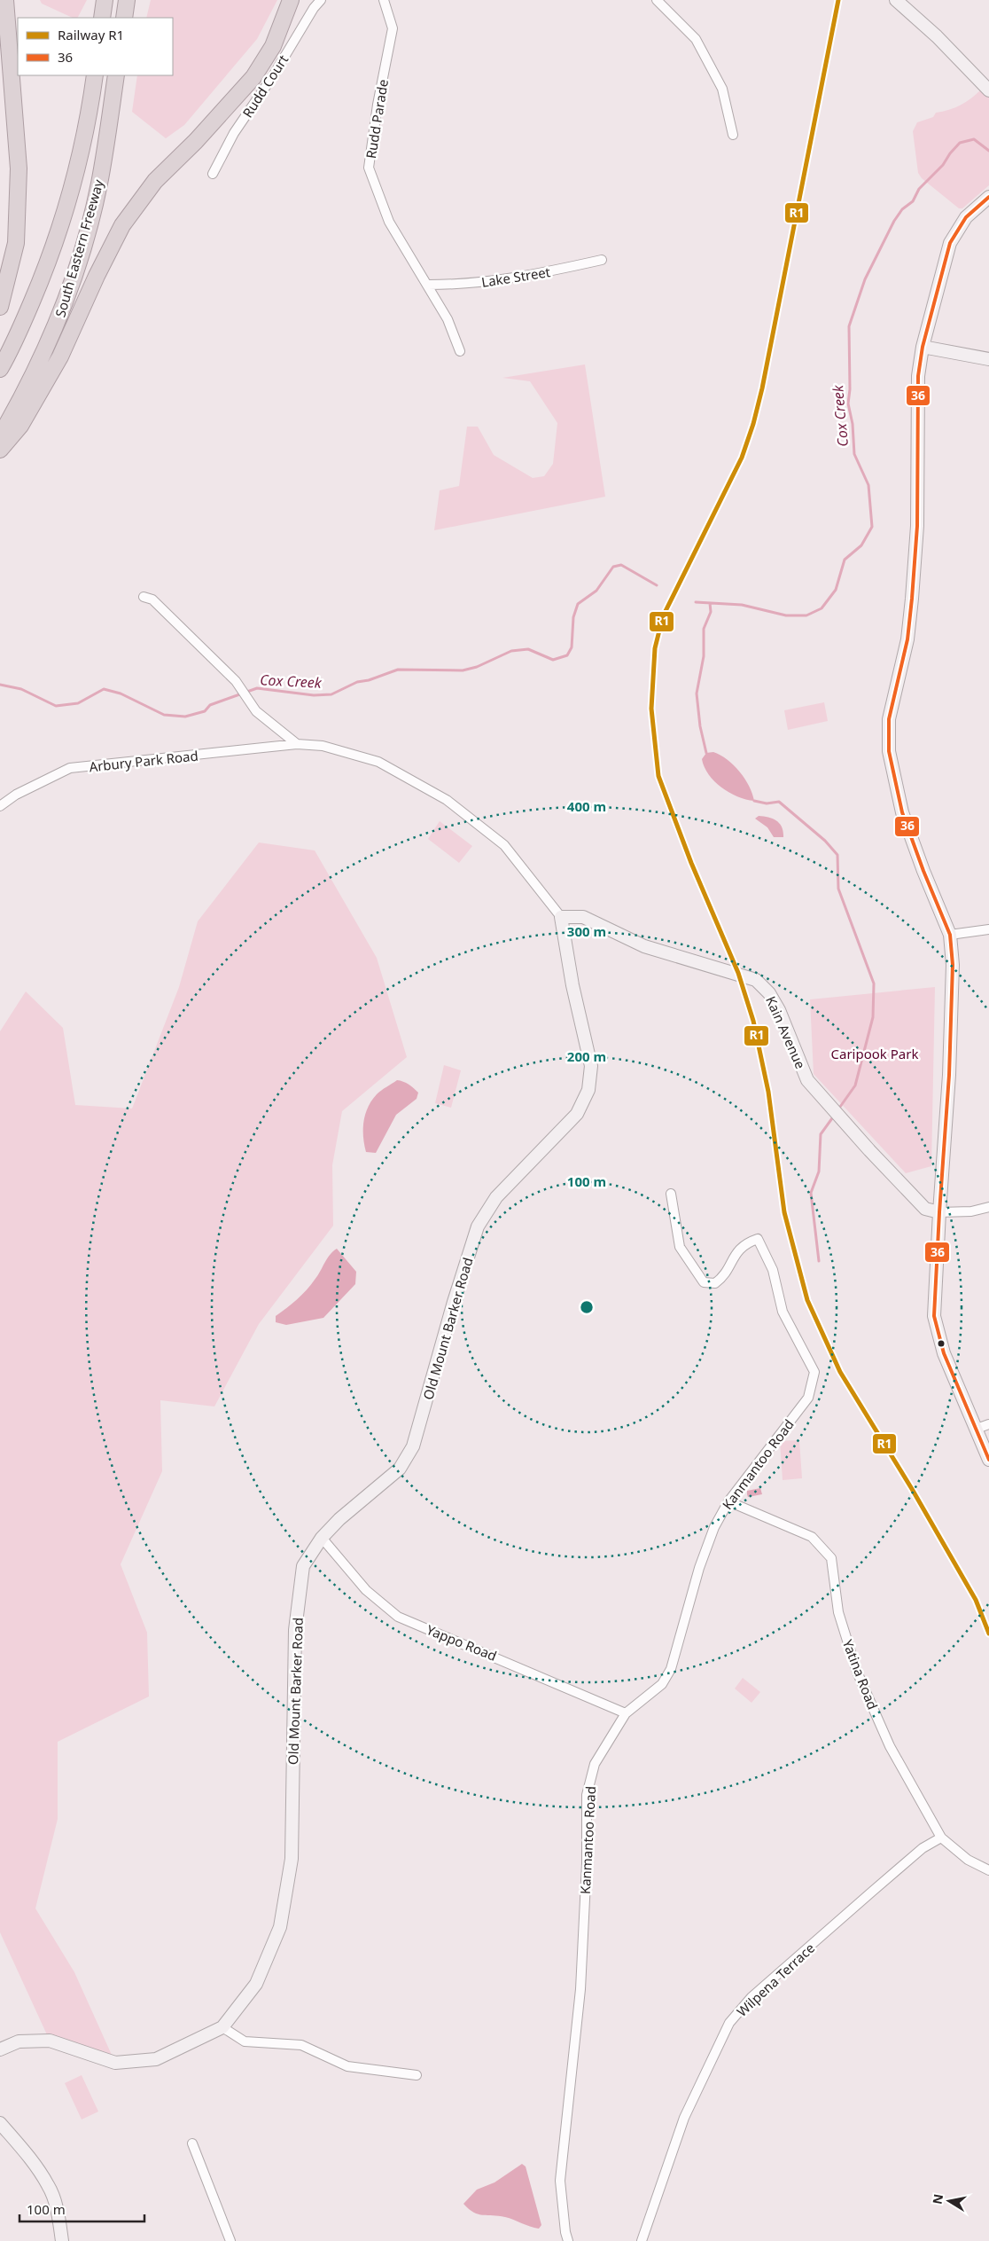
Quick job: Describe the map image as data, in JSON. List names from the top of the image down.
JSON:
{
  "streets": {
    "highway": ["South Eastern Freeway"],
    "main road": ["Kain Avenue", "Old Mount Barker Road"],
    "street": [
      "Rudd Court",
      "Rudd Parade",
      "Lake Street",
      "Arbury Park Road",
      "Kanmantoo Road",
      "Yappo Road",
      "Yatina Road",
      "Wilpena Terrace"
    ]
  },
  "crossings": [
    ["Rudd Parade", "Lake Street"],
    ["Arbury Park Road", "Old Mount Barker Road"],
    ["Kain Avenue", "Old Mount Barker Road"],
    ["Old Mount Barker Road", "Yappo Road"],
    ["Kanmantoo Road", "Yappo Road"],
    ["Kanmantoo Road", "Yatina Road"],
    ["Yatina Road", "Wilpena Terrace"]
  ],
  "water": ["Cox Creek"],
  "parks": ["Caripook Park"],
  "lines": ["rail line R1", "transit line 36"],
  "legend": ["Railway R1", "36"],
  "scale_bar": "100 m",
  "north": "left",
  "rings": [
    "400 m",
    "300 m",
    "200 m",
    "100 m"
  ]
}
